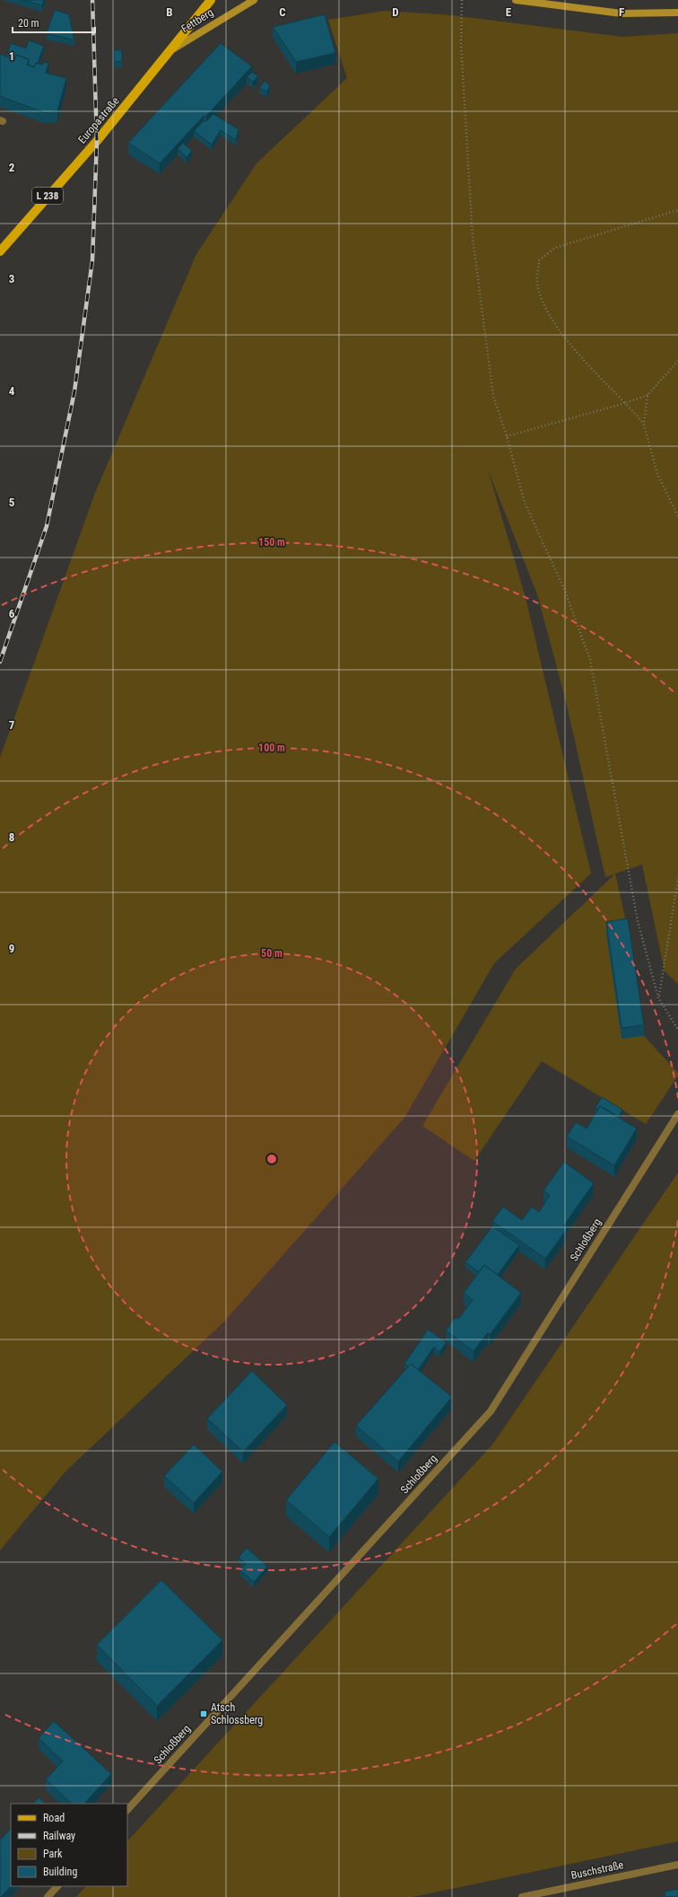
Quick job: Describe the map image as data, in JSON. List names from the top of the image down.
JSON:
{
  "streets": {
    "main road": ["Fettberg", "Europastraße", "L 238"],
    "street": ["Schloßberg", "Buschstraße"]
  },
  "crossings": [
    ["Fettberg", "Europastraße"]
  ],
  "places": {
    "transit": ["Atsch Schlossberg"]
  },
  "legend": [
    "Road",
    "Railway",
    "Park",
    "Building"
  ],
  "scale_bar": "20 m",
  "grid": {
    "columns": [
      "B",
      "C",
      "D",
      "E",
      "F"
    ],
    "rows": [
      "1",
      "2",
      "3",
      "4",
      "5",
      "6",
      "7",
      "8",
      "9"
    ]
  },
  "rings": ["150 m", "100 m", "50 m"]
}
